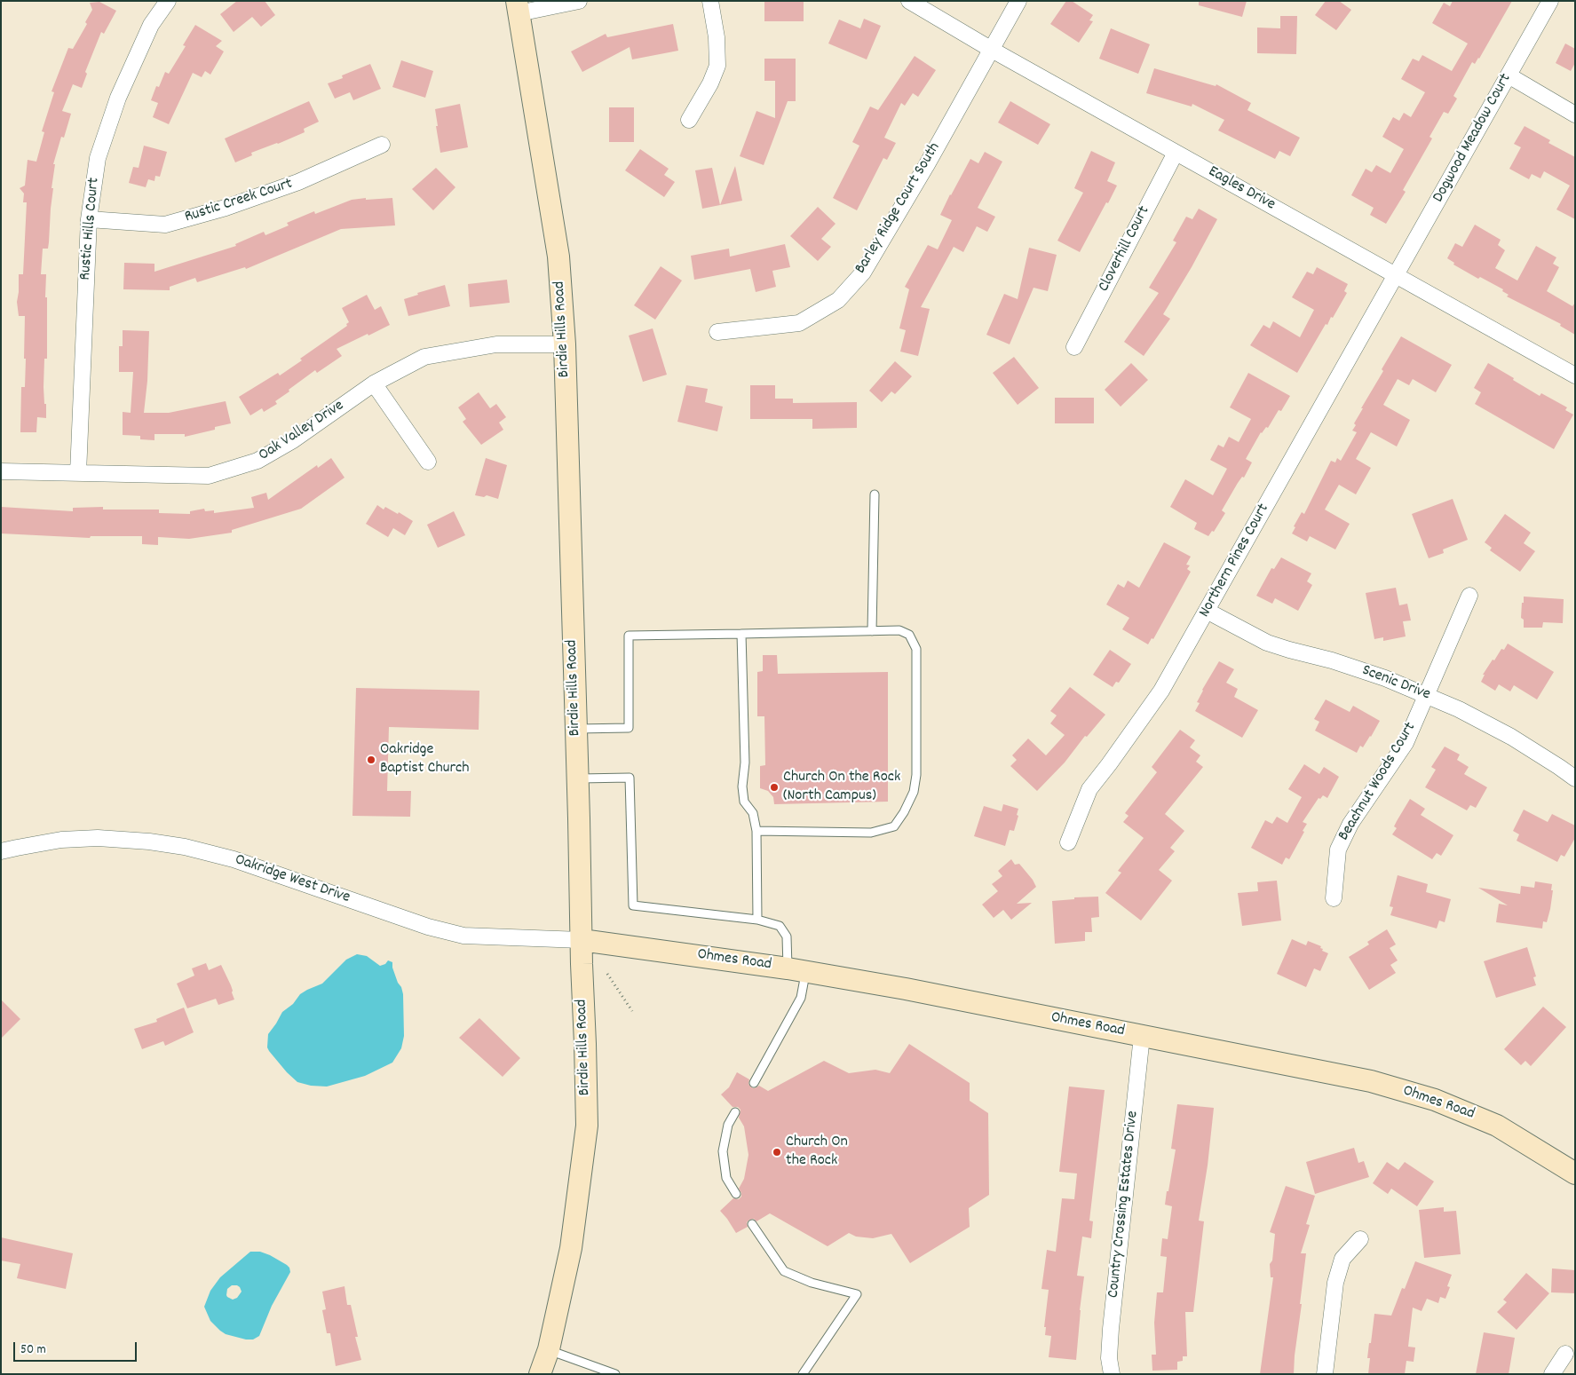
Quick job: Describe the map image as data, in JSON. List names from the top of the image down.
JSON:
{
  "streets": {
    "main road": ["Birdie Hills Road", "Ohmes Road"],
    "street": [
      "Dogwood Meadow Court",
      "Eagles Drive",
      "Rustic Creek Court",
      "Barley Ridge Court South",
      "Rustic Hills Court",
      "Cloverhill Court",
      "Oak Valley Drive",
      "Northern Pines Court",
      "Scenic Drive",
      "Beachnut Woods Court",
      "Oakridge West Drive",
      "Country Crossing Estates Drive"
    ]
  },
  "crossings": [
    ["Dogwood Meadow Court", "Eagles Drive"],
    ["Dogwood Meadow Court", "Northern Pines Court"],
    ["Eagles Drive", "Barley Ridge Court South"],
    ["Eagles Drive", "Cloverhill Court"],
    ["Eagles Drive", "Northern Pines Court"],
    ["Rustic Creek Court", "Rustic Hills Court"],
    ["Rustic Hills Court", "Oak Valley Drive"],
    ["Birdie Hills Road", "Oak Valley Drive"],
    ["Birdie Hills Road", "Oakridge West Drive"],
    ["Birdie Hills Road", "Ohmes Road"],
    ["Northern Pines Court", "Scenic Drive"],
    ["Scenic Drive", "Beachnut Woods Court"],
    ["Oakridge West Drive", "Ohmes Road"],
    ["Ohmes Road", "Country Crossing Estates Drive"]
  ],
  "places": ["Oakridge Baptist Church", "Church On the Rock (North Campus)", "Church On the Rock"],
  "scale_bar": "50 m"
}
